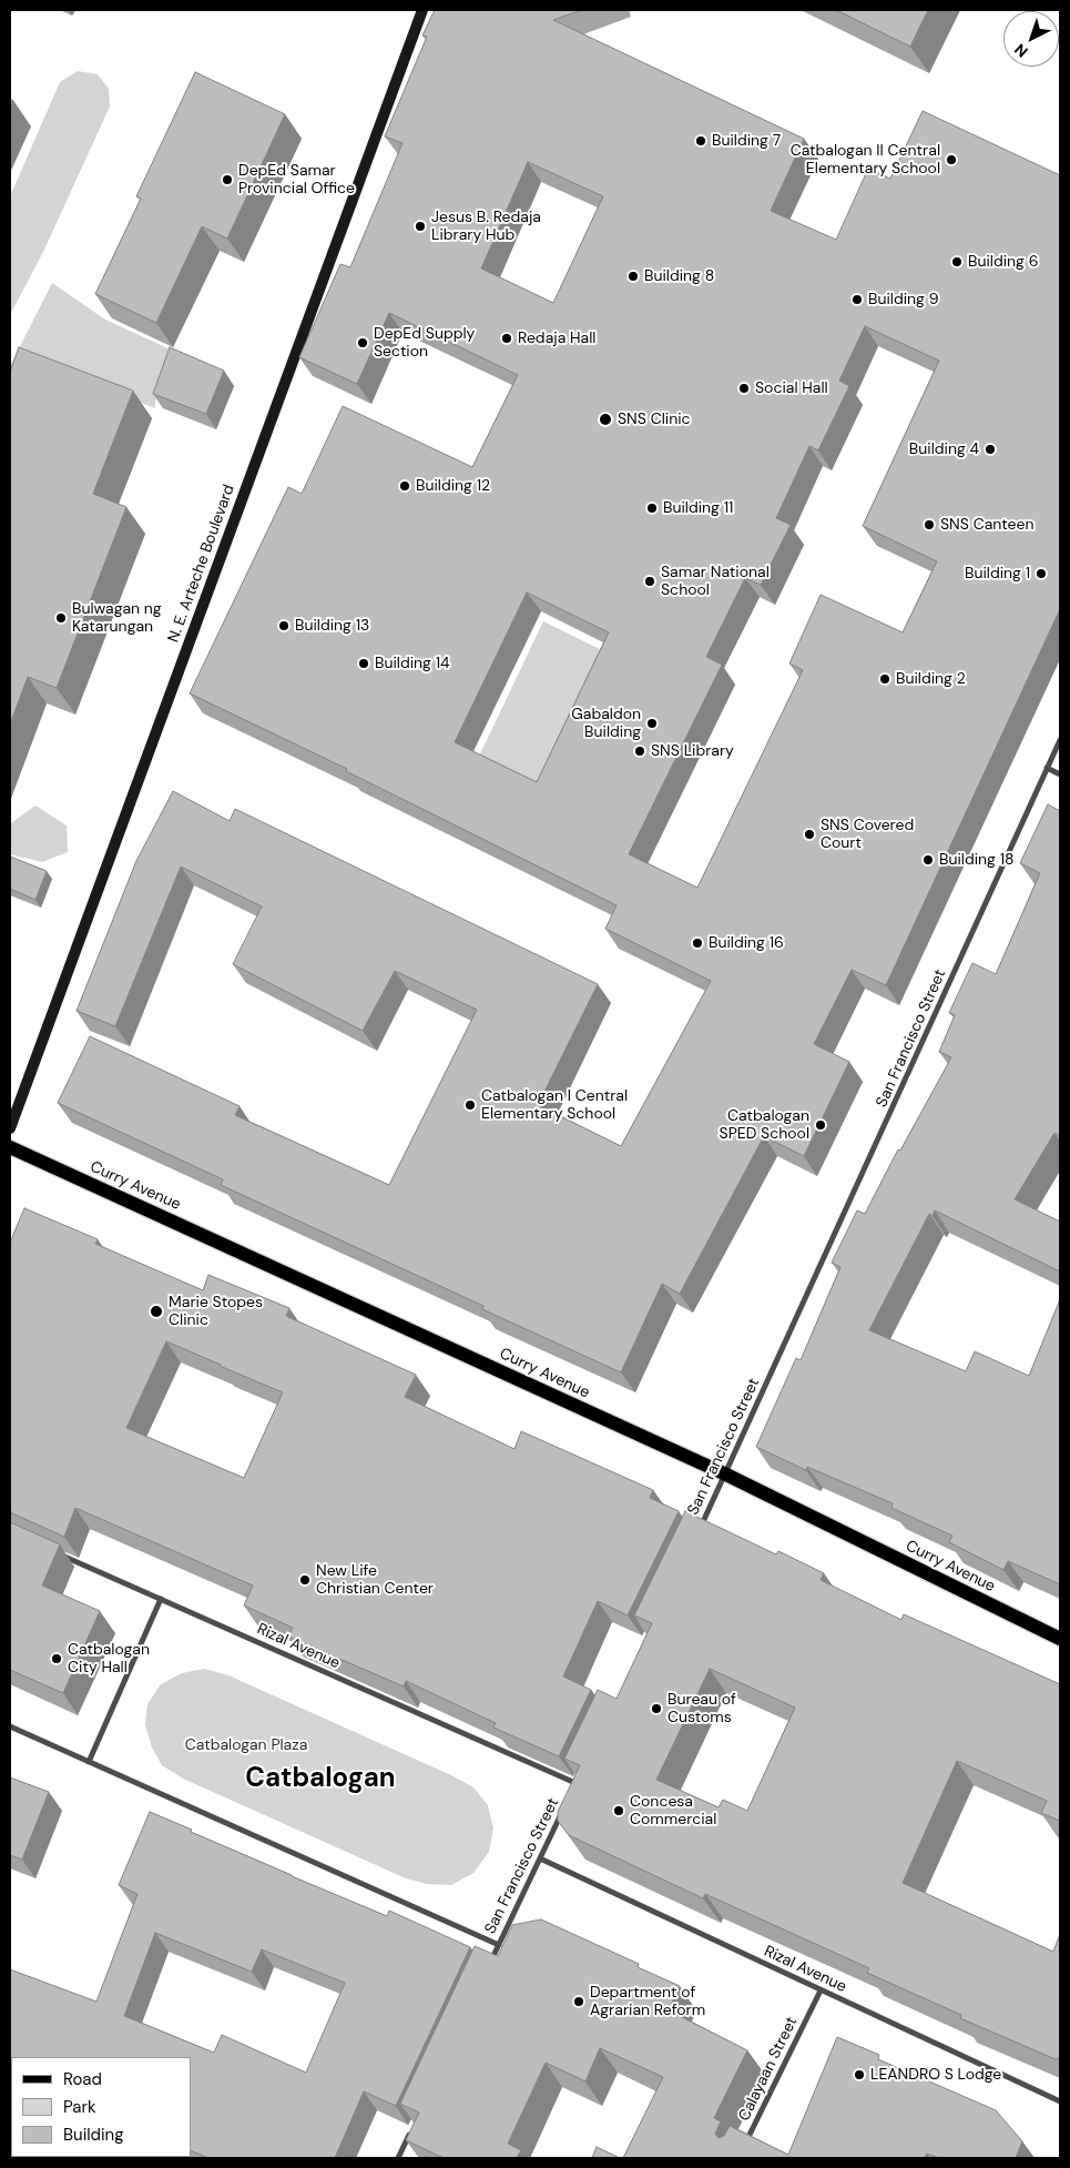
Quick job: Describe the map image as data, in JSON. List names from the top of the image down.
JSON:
{
  "streets": {
    "main road": ["N. E. Arteche Boulevard", "Curry Avenue"],
    "street": ["San Francisco Street", "Rizal Avenue", "Calayaan Street"]
  },
  "crossings": [
    ["San Francisco Street", "Curry Avenue"],
    ["San Francisco Street", "Rizal Avenue"],
    ["Rizal Avenue", "Calayaan Street"]
  ],
  "districts": ["Catbalogan"],
  "parks": ["Catbalogan Plaza"],
  "places": [
    "Building 7",
    "Catbalogan II Central Elementary School",
    "DepEd Samar Provincial Office",
    "Jesus B. Redaja Library Hub",
    "Building 6",
    "Building 8",
    "Building 9",
    "Redaja Hall",
    "DepEd Supply Section",
    "Social Hall",
    "SNS Clinic",
    "Building 4",
    "Building 12",
    "Building 11",
    "SNS Canteen",
    "Building 1",
    "Samar National School",
    "Bulwagan ng Katarungan",
    "Building 13",
    "Building 14",
    "Building 2",
    "Gabaldon Building",
    "SNS Library",
    "SNS Covered Court",
    "Building 18",
    "Building 16",
    "Catbalogan I Central Elementary School",
    "Catbalogan SPED School",
    "Marie Stopes Clinic",
    "New Life Christian Center",
    "Catbalogan City Hall",
    "Bureau of Customs",
    "Concesa Commercial",
    "Department of Agrarian Reform",
    "LEANDRO S Lodge"
  ],
  "legend": ["Road", "Park", "Building"],
  "north": "bottom left"
}
